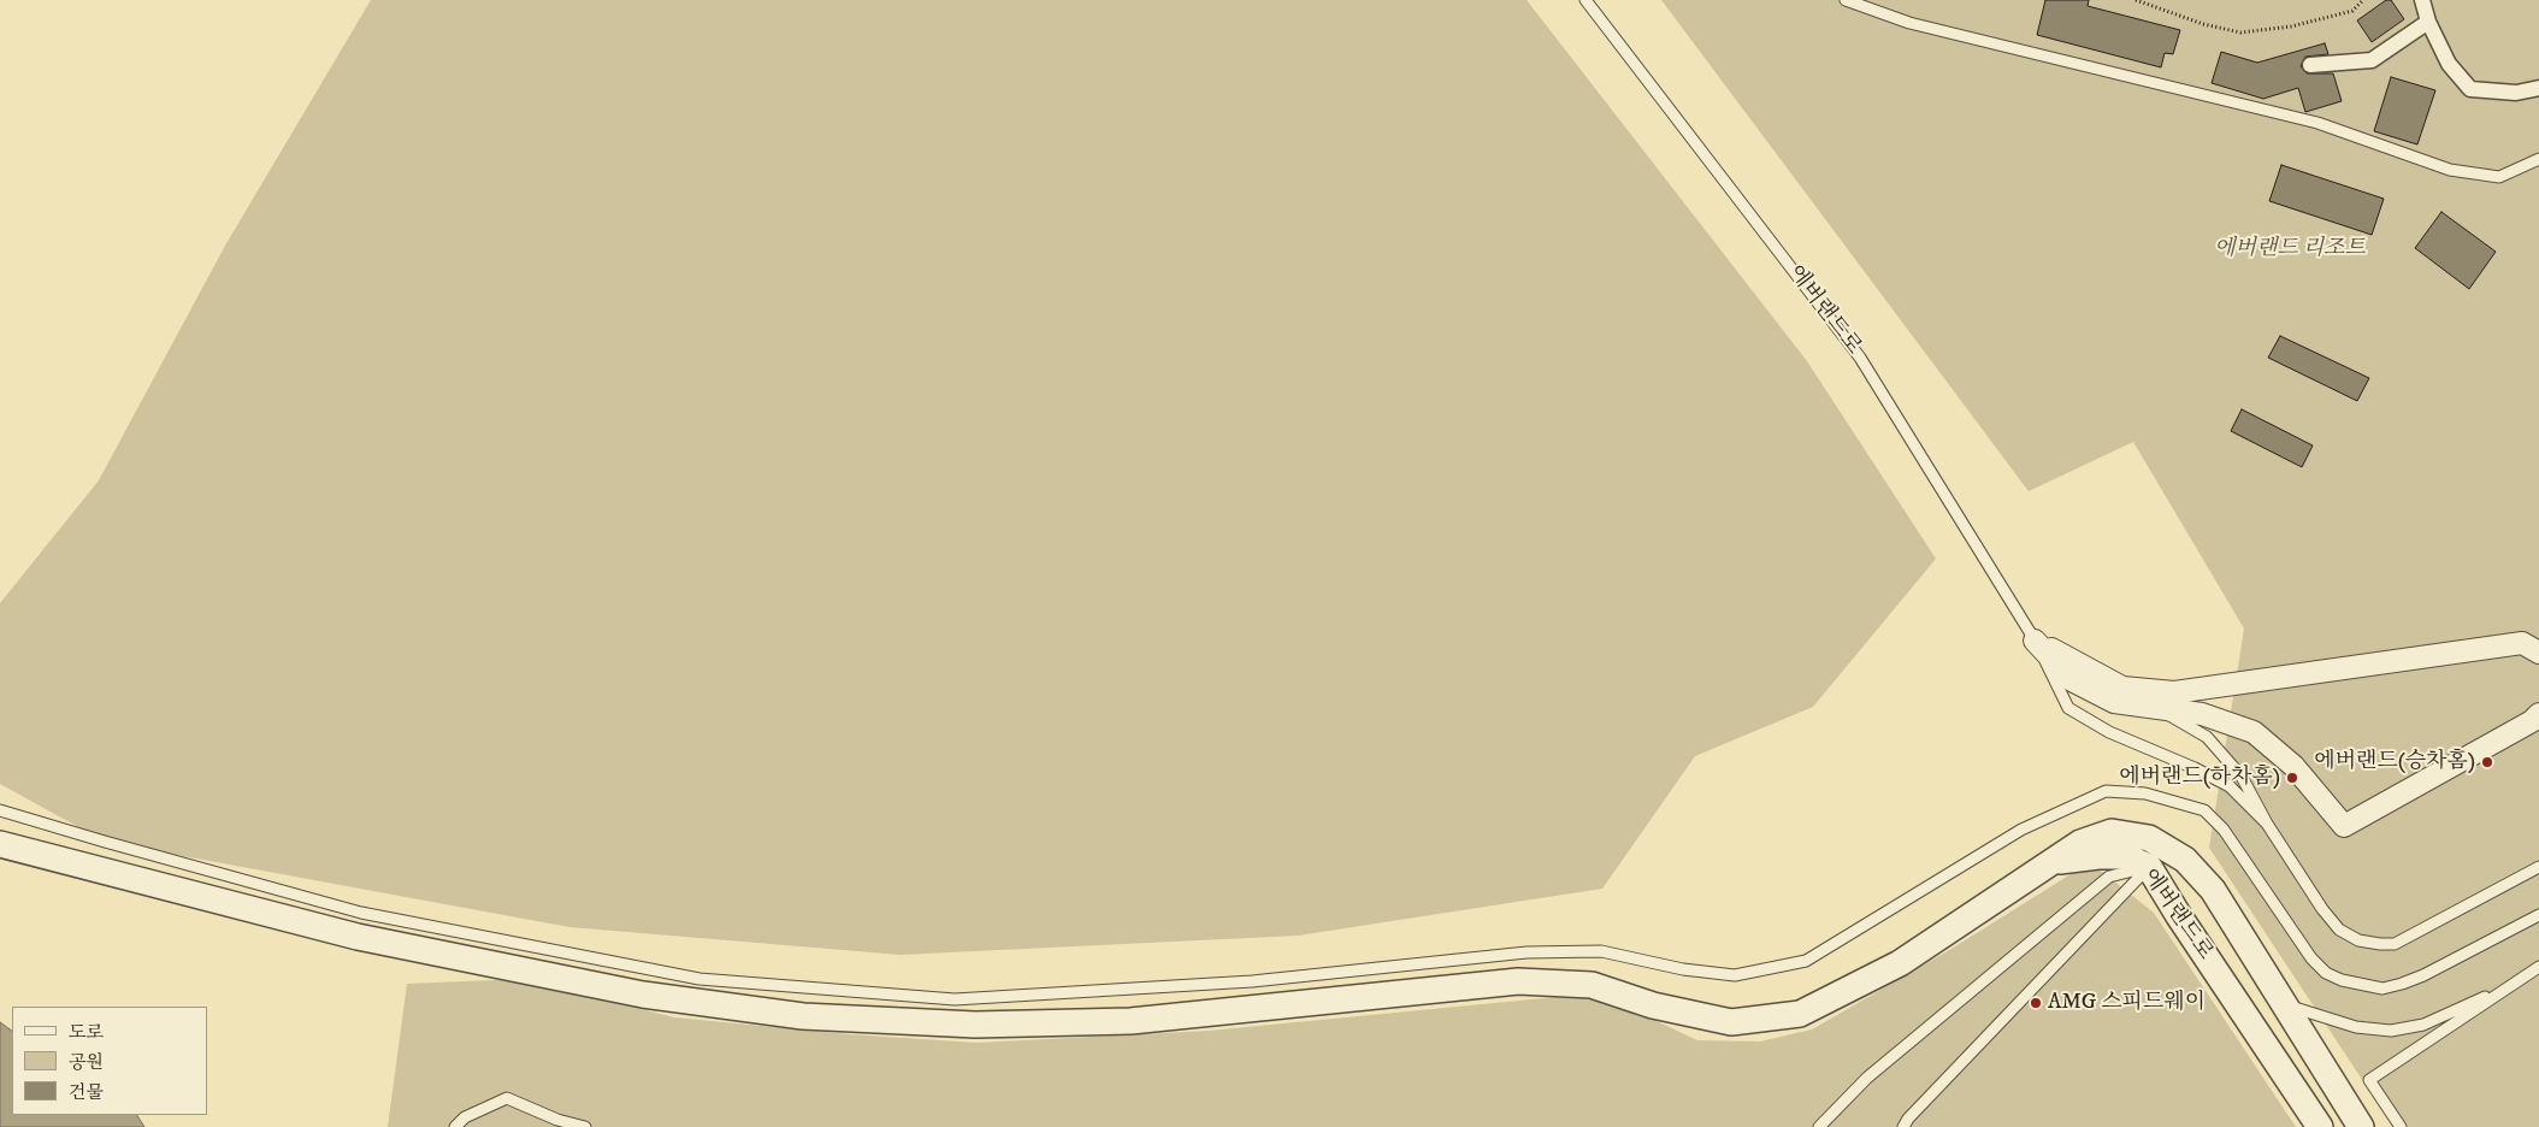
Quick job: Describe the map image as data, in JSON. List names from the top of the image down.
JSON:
{
  "streets": {
    "street": ["에버랜드로"]
  },
  "parks": ["에버랜드 리조트"],
  "places": ["에버랜드(승차홈)", "에버랜드(하차홈)", "AMG 스피드웨이"],
  "legend": ["도로", "공원", "건물"]
}
